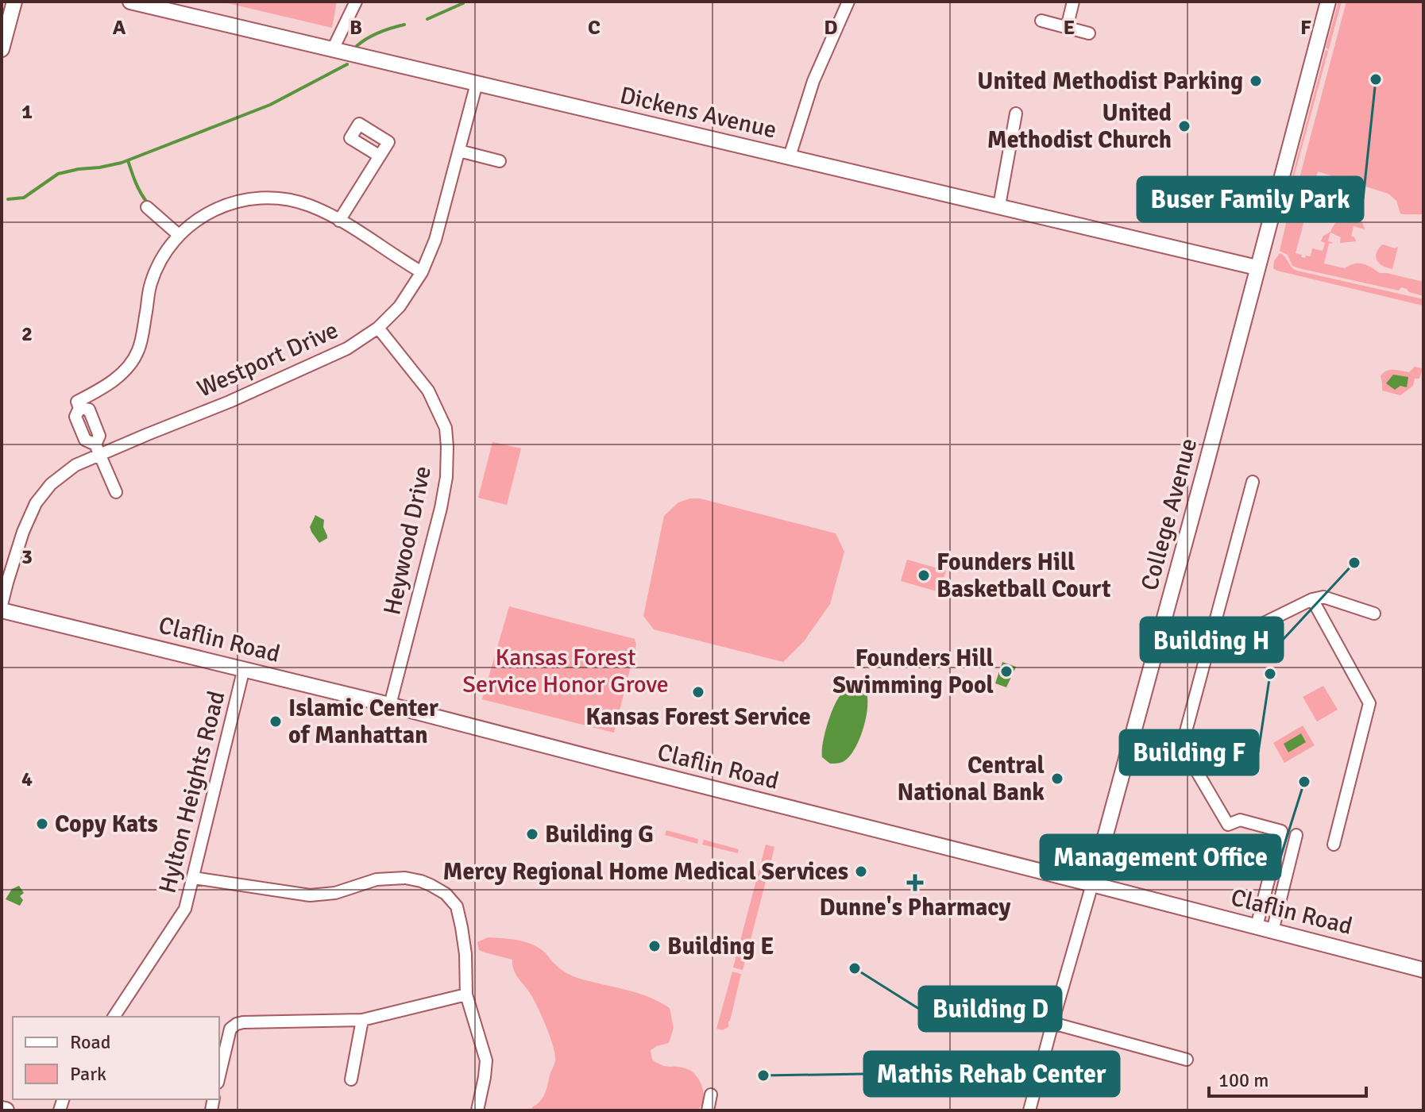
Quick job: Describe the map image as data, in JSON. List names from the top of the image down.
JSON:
{
  "streets": {
    "street": [
      "Dickens Avenue",
      "Westport Drive",
      "College Avenue",
      "Heywood Drive",
      "Claflin Road",
      "Hylton Heights Road"
    ]
  },
  "crossings": [
    ["Dickens Avenue", "Westport Drive"],
    ["Dickens Avenue", "College Avenue"],
    ["Westport Drive", "Heywood Drive"],
    ["College Avenue", "Claflin Road"],
    ["Heywood Drive", "Claflin Road"],
    ["Claflin Road", "Hylton Heights Road"]
  ],
  "parks": ["Kansas Forest Service Honor Grove"],
  "places": {
    "other": [
      "Buser Family Park",
      "United Methodist Parking",
      "United Methodist Church",
      "Building H",
      "Founders Hill Basketball Court",
      "Founders Hill Swimming Pool",
      "Building F",
      "Kansas Forest Service",
      "Islamic Center of Manhattan",
      "Central National Bank",
      "Management Office",
      "Copy Kats",
      "Building G",
      "Mercy Regional Home Medical Services",
      "Building E",
      "Building D",
      "Mathis Rehab Center"
    ],
    "health": ["Dunne's Pharmacy"]
  },
  "legend": ["Road", "Park"],
  "scale_bar": "100 m",
  "grid": {
    "columns": [
      "A",
      "B",
      "C",
      "D",
      "E",
      "F"
    ],
    "rows": [
      "1",
      "2",
      "3",
      "4"
    ]
  }
}
